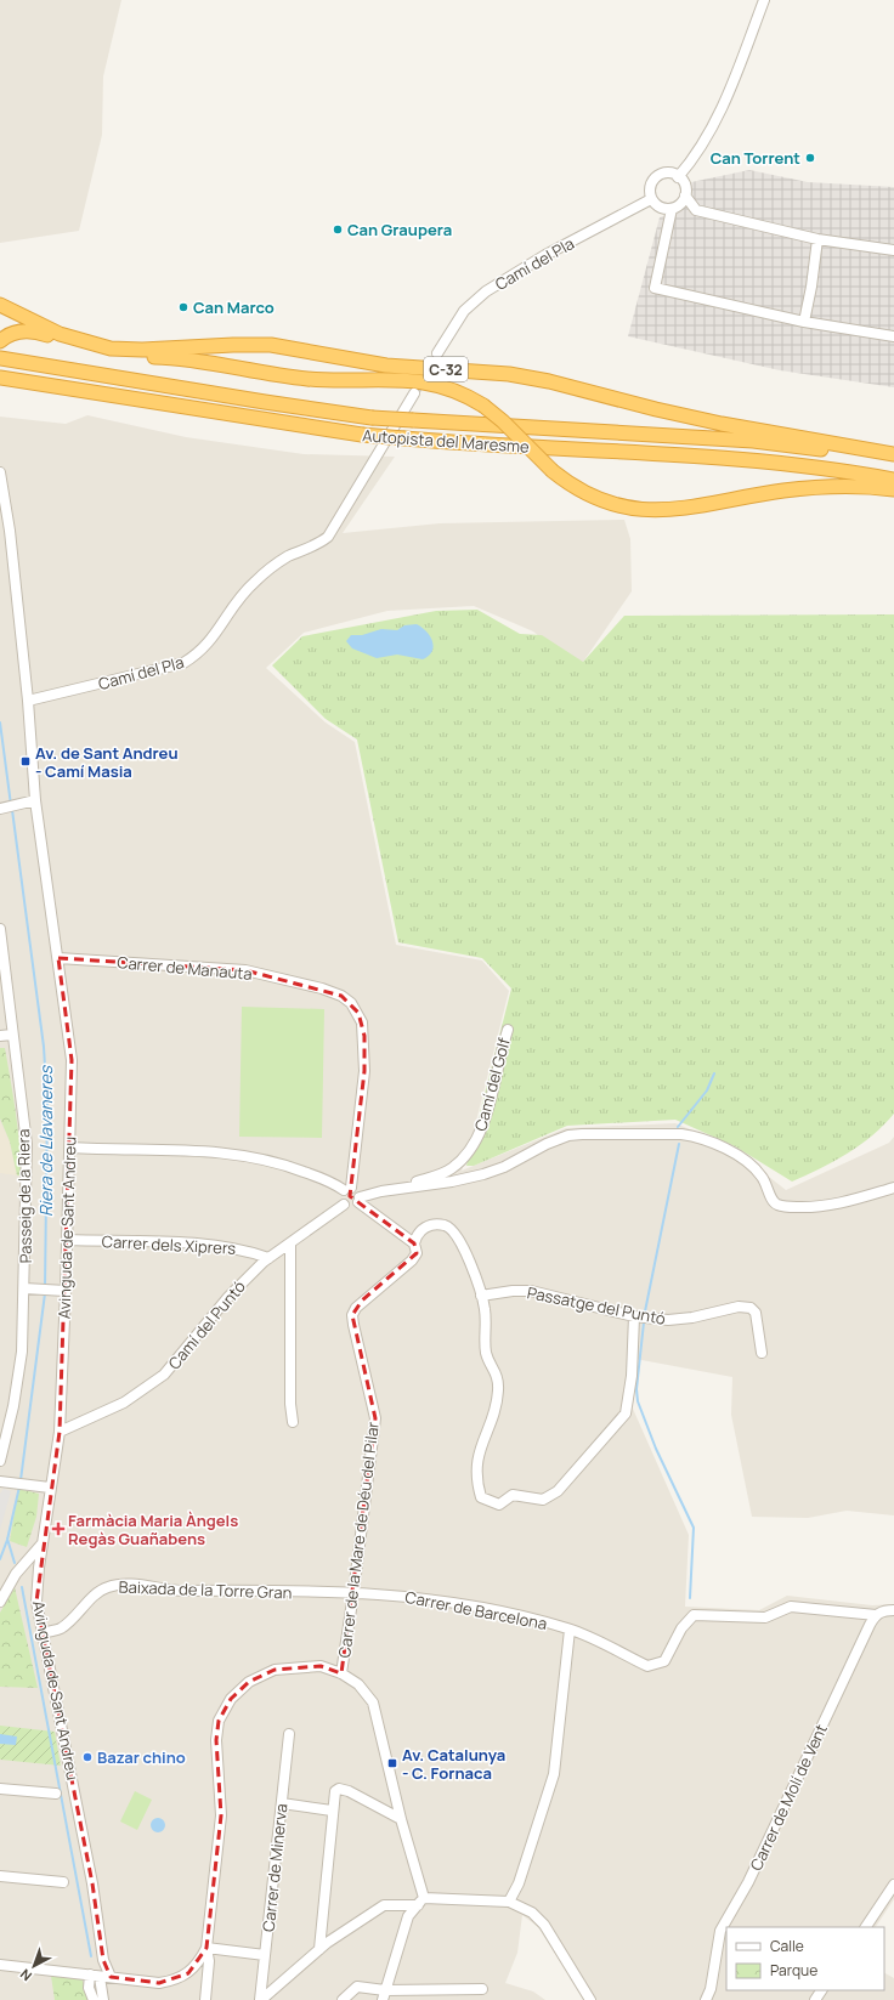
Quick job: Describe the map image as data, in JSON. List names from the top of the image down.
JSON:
{
  "streets": {
    "highway": ["C-32", "Autopista del Maresme"],
    "street": [
      "Camí del Pla",
      "Carrer de Manauta",
      "Camí del Golf",
      "Passeig de la Riera",
      "Avinguda de Sant Andreu",
      "Carrer dels Xiprers",
      "Passatge del Puntó",
      "Camí del Puntó",
      "Carrer de la Mare de Déu del Pilar",
      "Baixada de la Torre Gran",
      "Carrer de Barcelona",
      "Carrer de Molí de Vent",
      "Carrer de Minerva"
    ]
  },
  "crossings": [
    ["Camí del Pla", "Avinguda de Sant Andreu"],
    ["Carrer de Manauta", "Avinguda de Sant Andreu"],
    ["Carrer de Manauta", "Camí del Puntó"],
    ["Avinguda de Sant Andreu", "Carrer dels Xiprers"],
    ["Avinguda de Sant Andreu", "Camí del Puntó"],
    ["Avinguda de Sant Andreu", "Baixada de la Torre Gran"],
    ["Carrer dels Xiprers", "Camí del Puntó"],
    ["Carrer de la Mare de Déu del Pilar", "Baixada de la Torre Gran"],
    ["Carrer de la Mare de Déu del Pilar", "Carrer de Barcelona"],
    ["Baixada de la Torre Gran", "Carrer de Barcelona"],
    ["Carrer de Barcelona", "Carrer de Molí de Vent"]
  ],
  "water": ["Riera de Llavaneres"],
  "places": {
    "other": [
      "Can Torrent",
      "Can Graupera",
      "Can Marco",
      "Bazar chino"
    ],
    "transit": ["Av. de Sant Andreu - Camí Masia", "Av. Catalunya - C. Fornaca"],
    "health": ["Farmàcia Maria Àngels Regàs Guañabens"]
  },
  "legend": ["Calle", "Parque"],
  "north": "bottom left"
}
